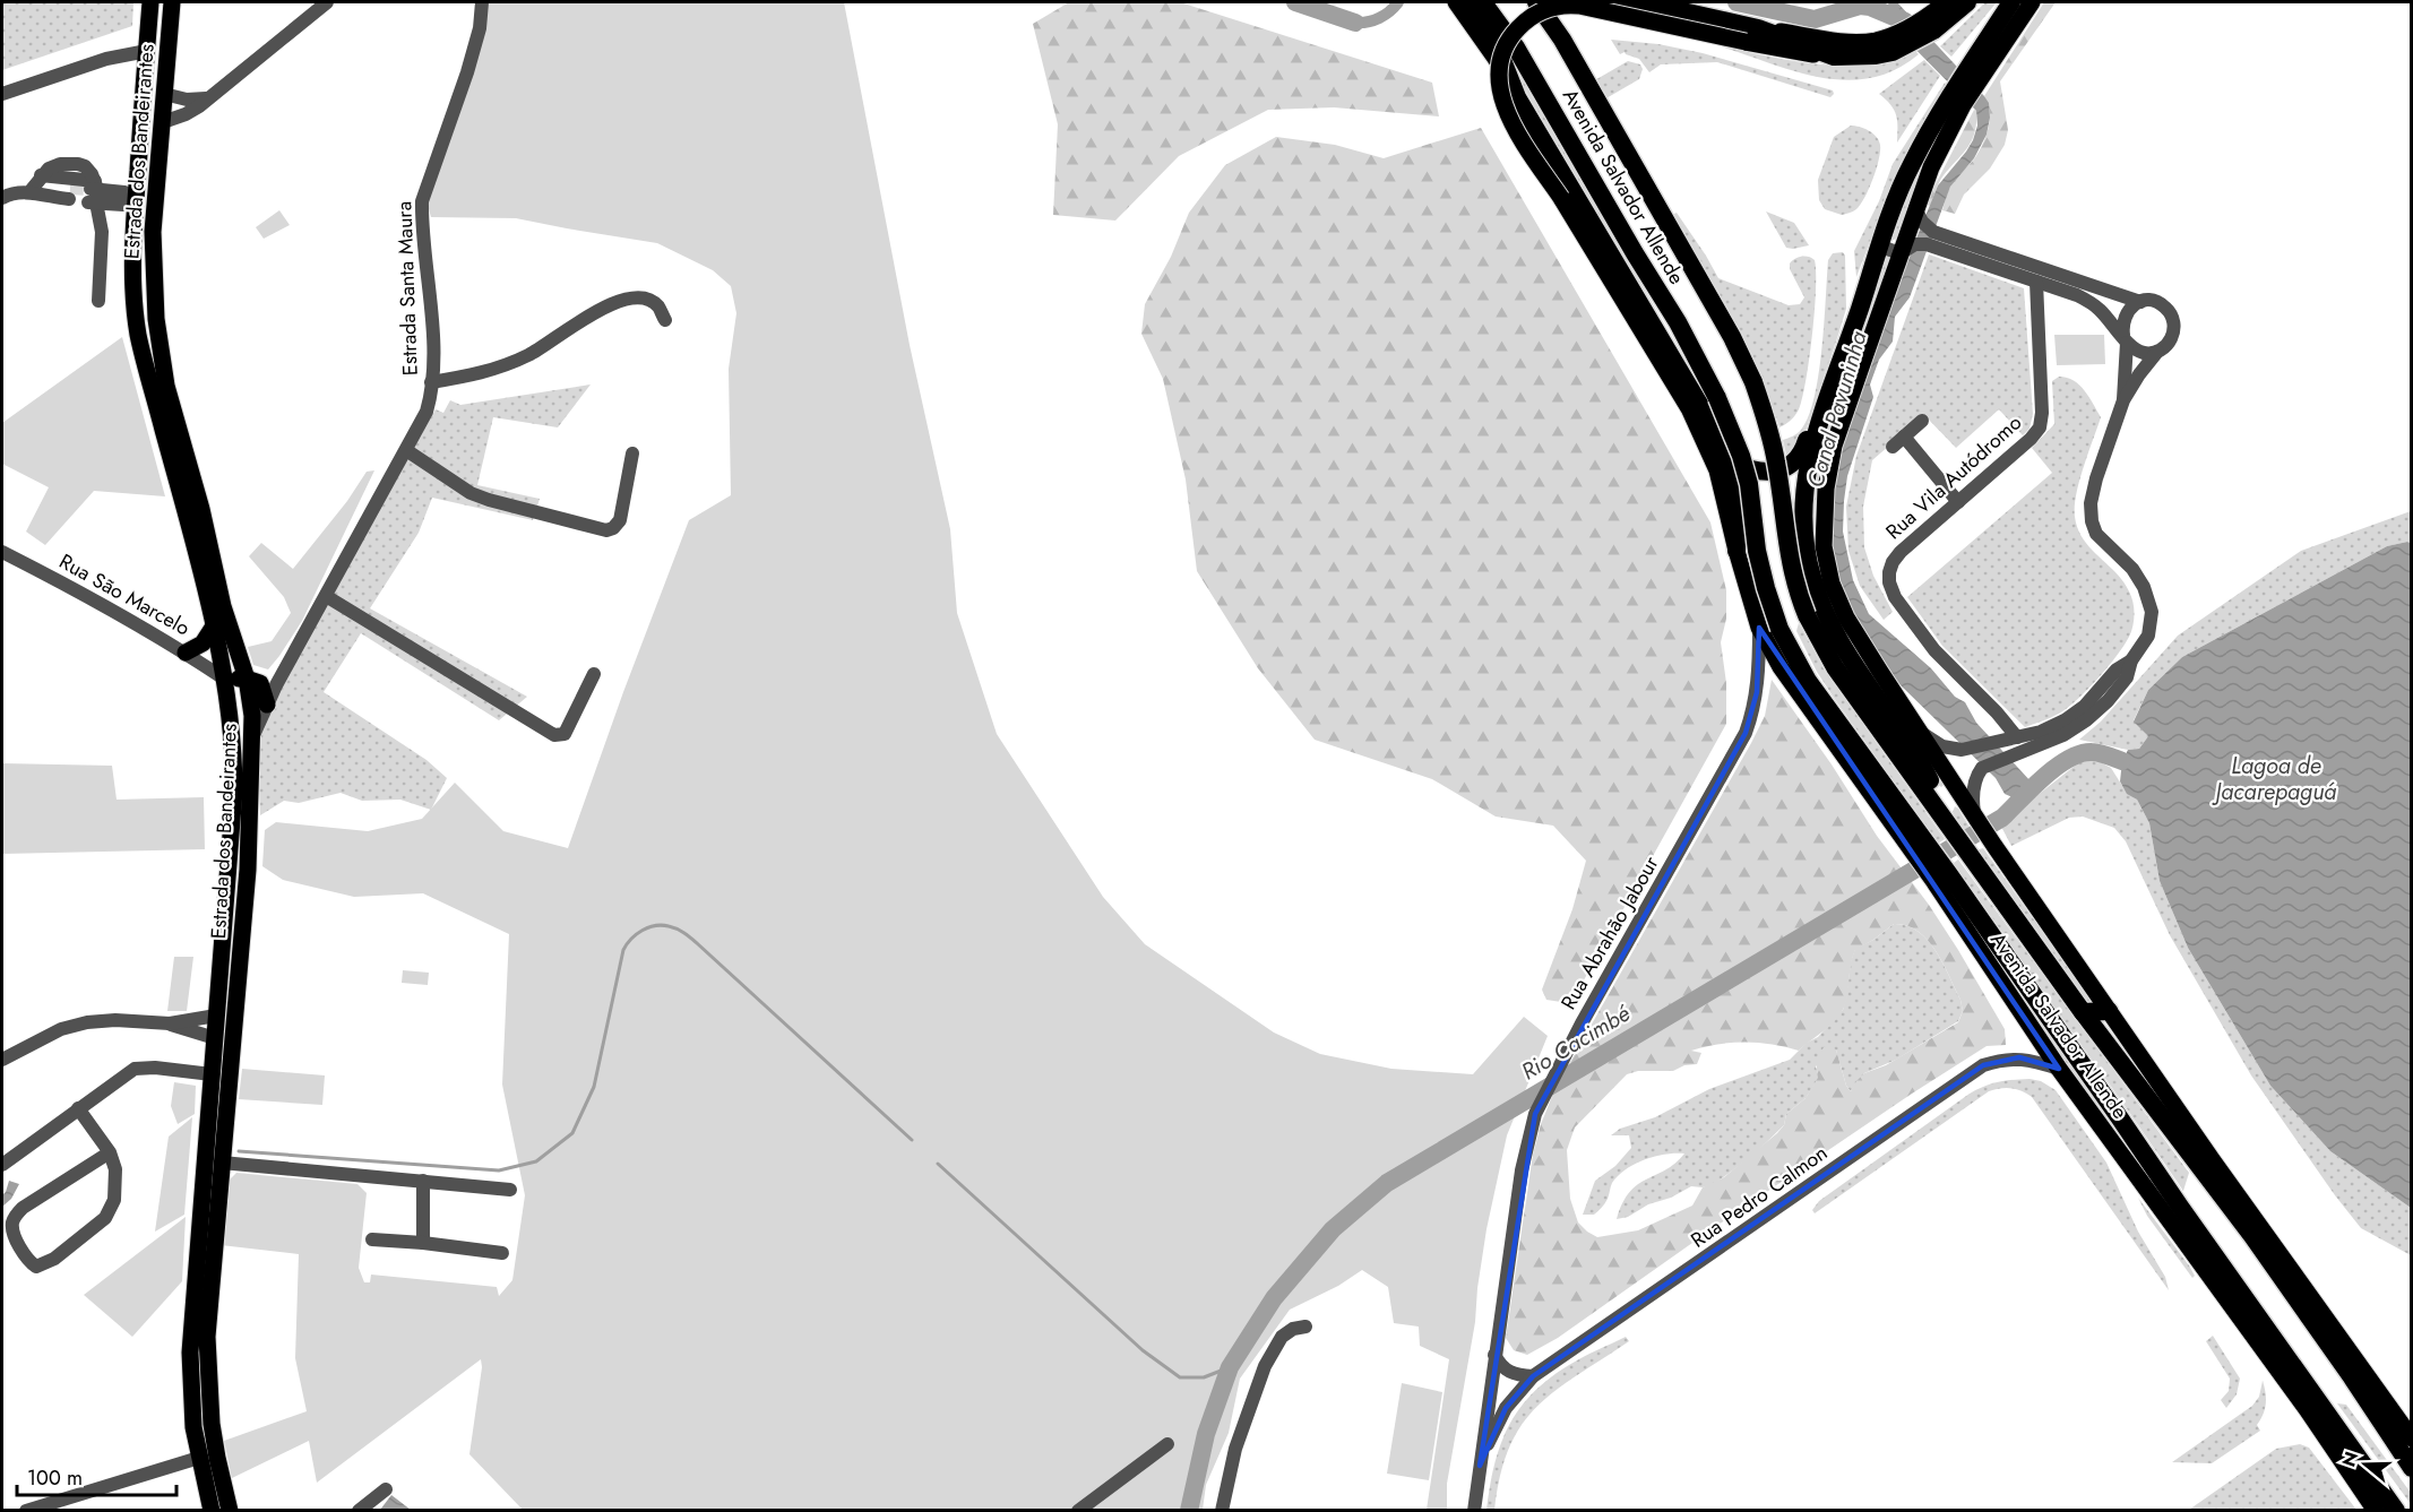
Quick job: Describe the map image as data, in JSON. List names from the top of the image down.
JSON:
{
  "streets": {
    "highway": ["Avenida Salvador Allende"],
    "main road": ["Estrada dos Bandeirantes"],
    "street": [
      "Estrada Santa Maura",
      "Rua Vila Autódromo",
      "Rua São Marcelo",
      "Rua Abrahão Jabour",
      "Rua Pedro Calmon"
    ]
  },
  "crossings": [
    ["Estrada dos Bandeirantes", "Estrada Santa Maura"],
    ["Estrada dos Bandeirantes", "Rua São Marcelo"],
    ["Avenida Salvador Allende", "Rua Abrahão Jabour"],
    ["Avenida Salvador Allende", "Rua Pedro Calmon"],
    ["Rua Abrahão Jabour", "Rua Pedro Calmon"]
  ],
  "water": ["Canal Pavuninha", "Lagoa de Jacarepaguá", "Rio Cacimbé"],
  "scale_bar": "100 m",
  "north": "left"
}
